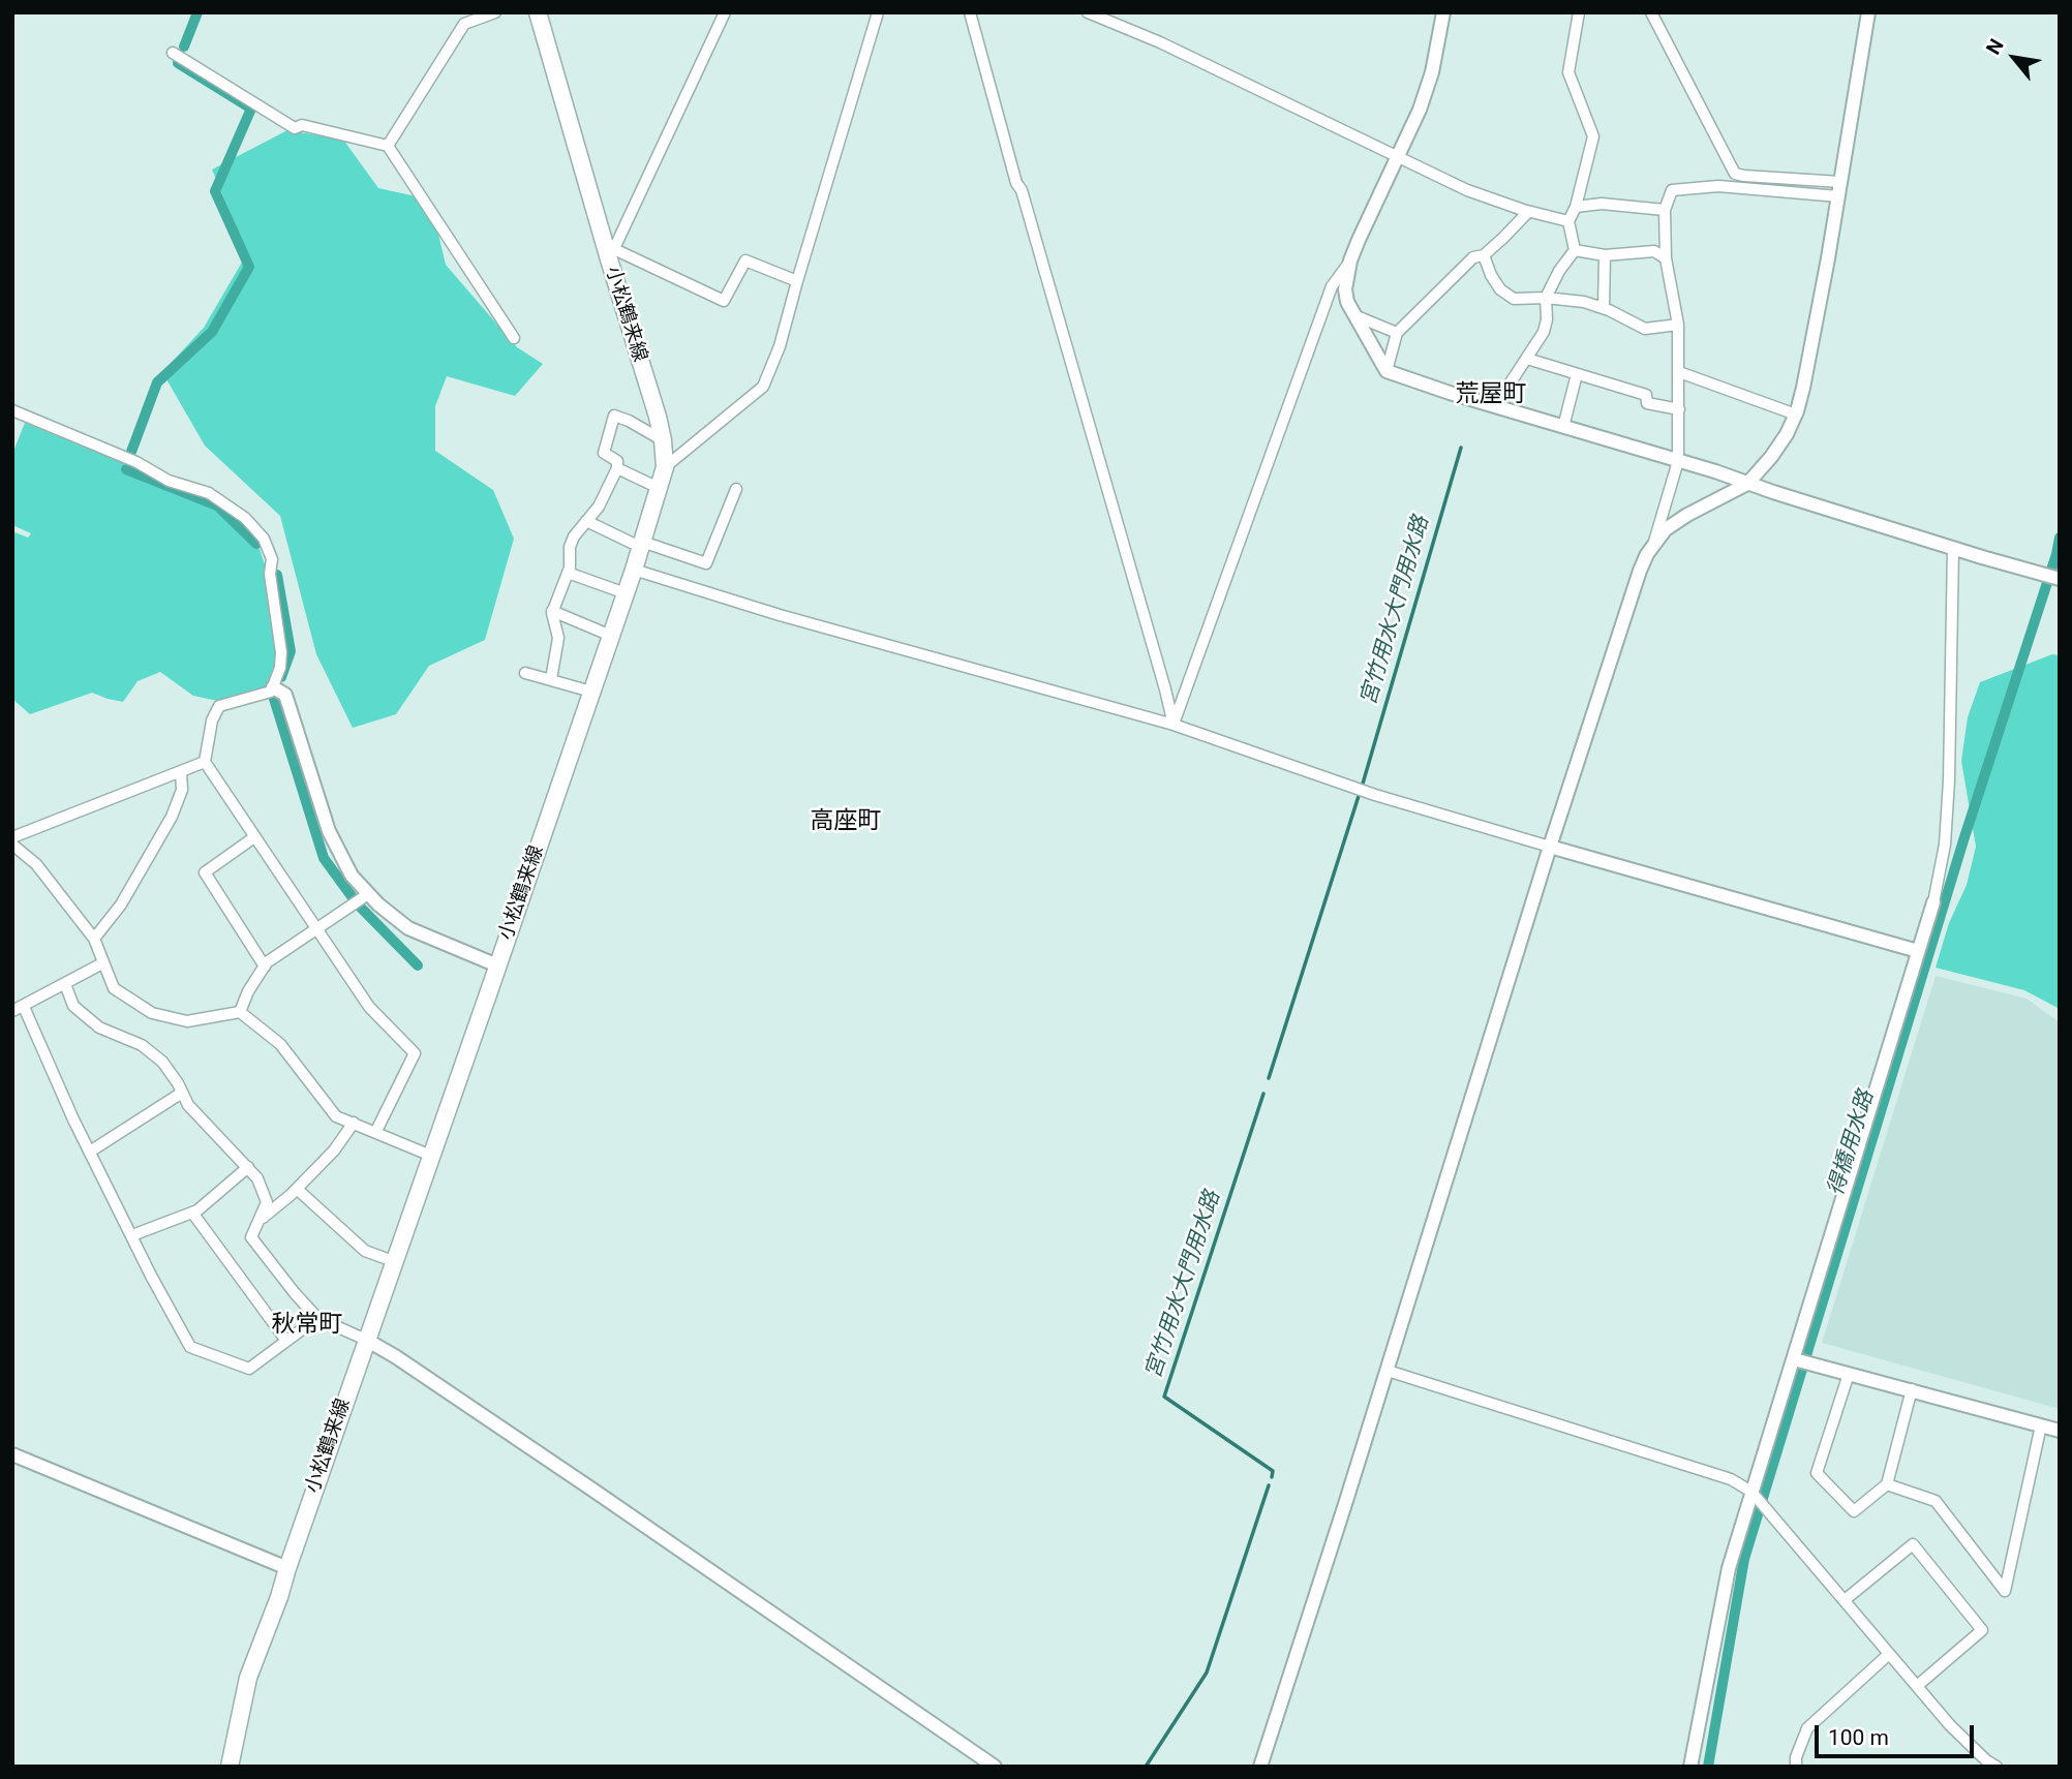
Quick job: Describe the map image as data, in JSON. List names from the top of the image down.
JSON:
{
  "streets": {
    "main road": ["小松鶴来線"]
  },
  "districts": ["荒屋町", "高座町", "秋常町"],
  "water": ["宮竹用水大門用水路", "得橋用水路"],
  "scale_bar": "100 m",
  "north": "top left"
}
